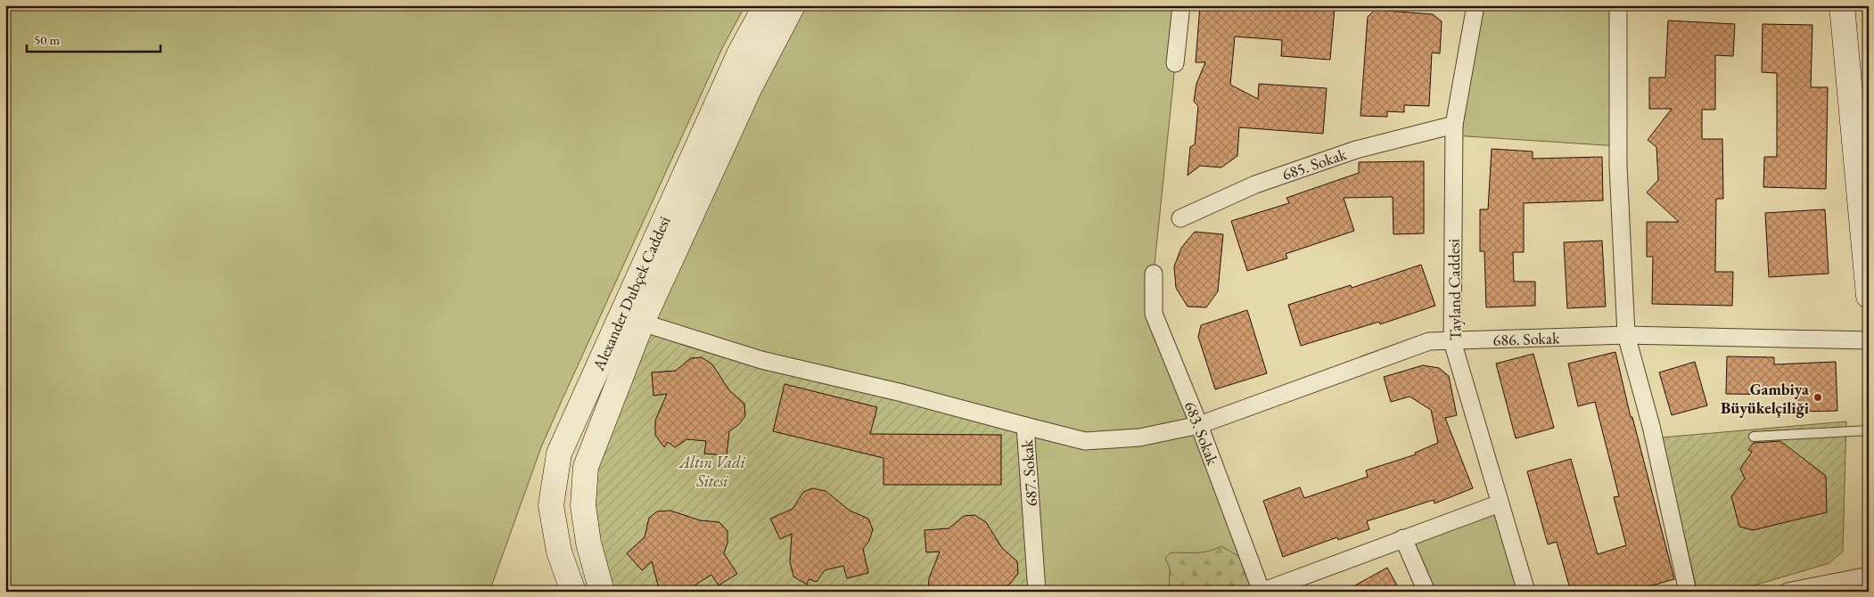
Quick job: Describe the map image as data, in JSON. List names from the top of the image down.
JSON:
{
  "streets": {
    "main road": ["Alexander Dubçek Caddesi"],
    "street": [
      "685. Sokak",
      "Tayland Caddesi",
      "686. Sokak",
      "683. Sokak",
      "687. Sokak"
    ]
  },
  "crossings": [
    ["685. Sokak", "Tayland Caddesi"],
    ["Tayland Caddesi", "686. Sokak"],
    ["686. Sokak", "683. Sokak"],
    ["686. Sokak", "687. Sokak"],
    ["683. Sokak", "687. Sokak"]
  ],
  "parks": ["Altın Vadi Sitesi"],
  "places": ["Gambiya Büyükelçiliği"],
  "scale_bar": "50 m"
}
